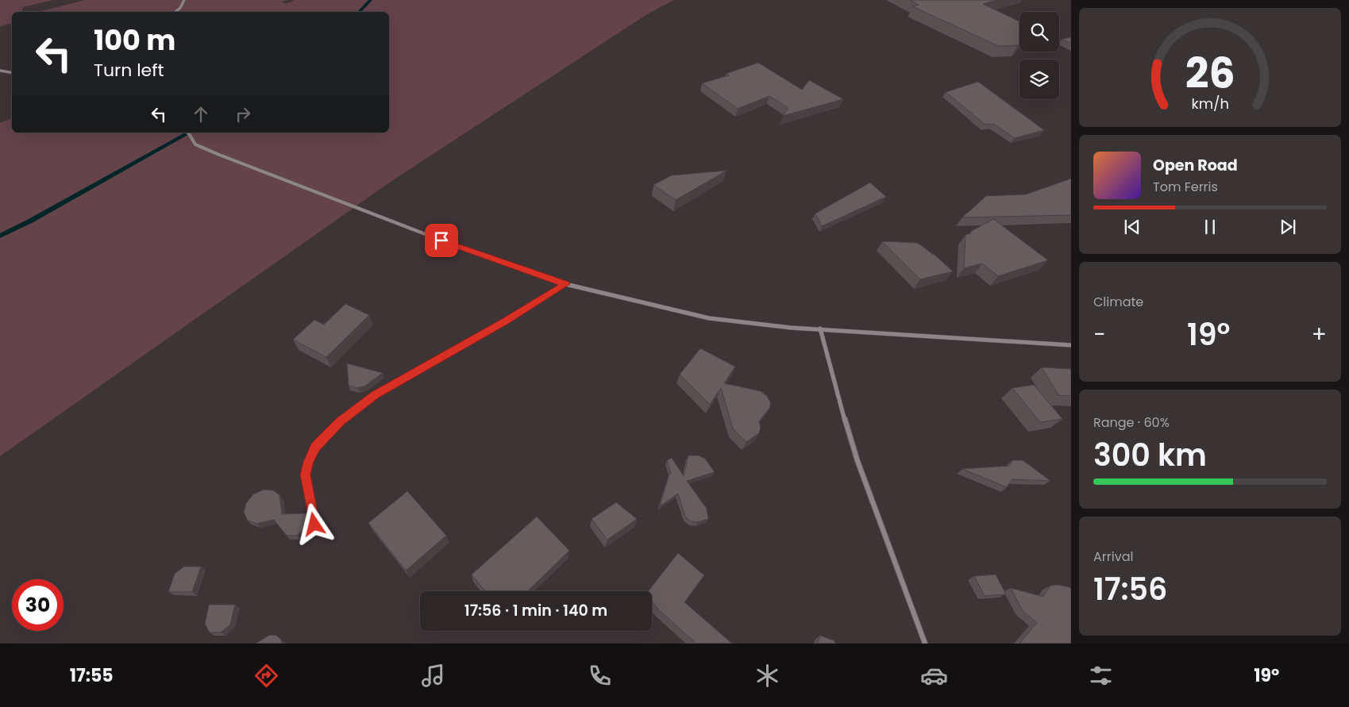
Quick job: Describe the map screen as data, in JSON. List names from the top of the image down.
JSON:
{
  "page": {
    "turn": ["100 m", "Turn left"],
    "song": ["Open Road", "Tom Ferris"],
    "tile": [
      "Climate",
      ["Range · 60%", "300 km"],
      ["Arrival", "17:56"]
    ],
    "heat": ["−", "19°", "+"],
    "limit": "30",
    "trip": "17:56 · 1 min · 140 m",
    "tabs": ["17:55", "19°"],
    "gauge": ["26", "km/h"]
  }
}
